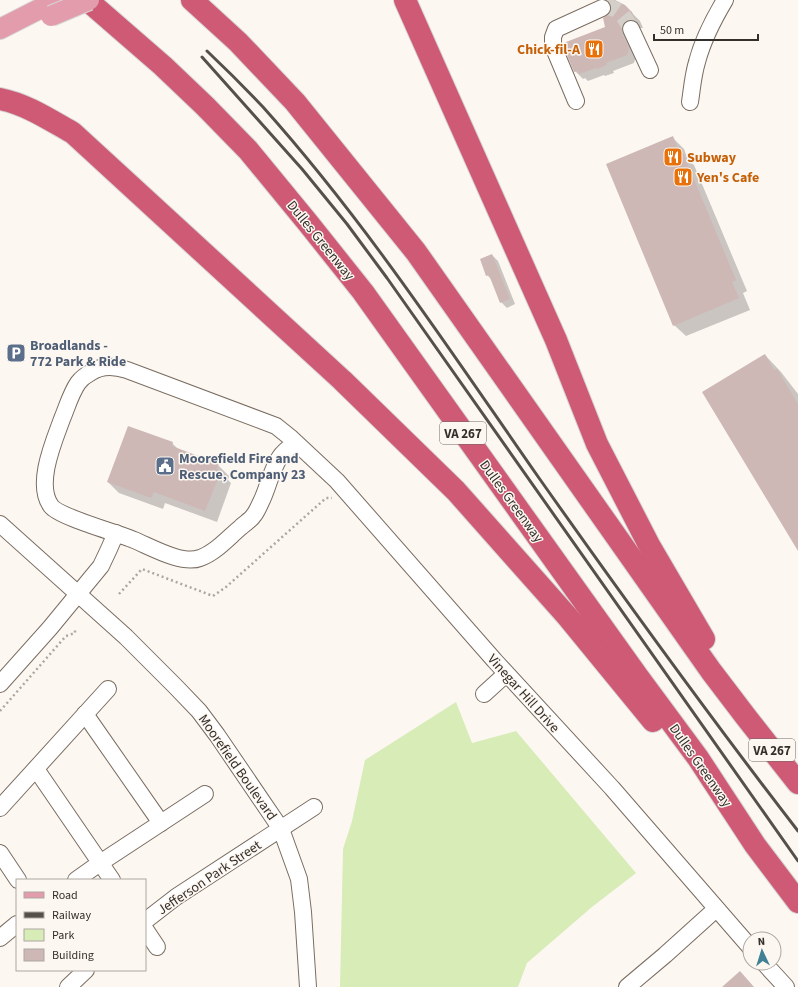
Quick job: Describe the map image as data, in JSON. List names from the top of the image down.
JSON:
{
  "streets": {
    "highway": ["Dulles Greenway", "VA 267"],
    "street": ["Vinegar Hill Drive", "Moorefield Boulevard", "Jefferson Park Street"]
  },
  "crossings": [
    ["Moorefield Boulevard", "Jefferson Park Street"]
  ],
  "places": {
    "restaurant": ["Chick-fil-A", "Subway", "Yen's Cafe"],
    "parking": ["Broadlands - 772 Park & Ride"],
    "public building": ["Moorefield Fire and Rescue, Company 23"]
  },
  "legend": [
    "Road",
    "Railway",
    "Park",
    "Building"
  ],
  "scale_bar": "50 m",
  "north": "top"
}
